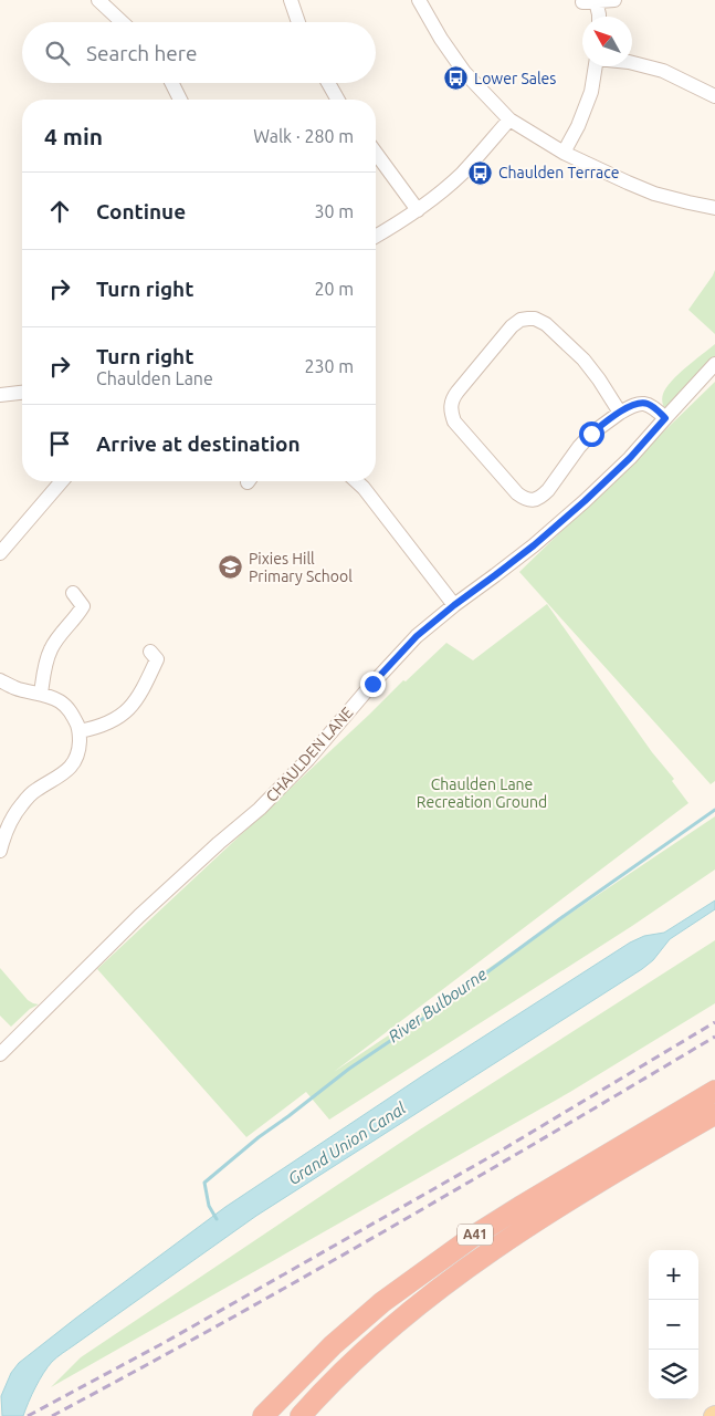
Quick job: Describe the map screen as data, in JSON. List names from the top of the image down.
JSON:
{
  "streets": {
    "highway": ["A41"],
    "street": ["CHAULDEN LANE"]
  },
  "water": ["River Bulbourne", "Grand Union Canal"],
  "parks": ["Chaulden Lane Recreation Ground"],
  "places": {
    "bus stop": ["Lower Sales", "Chaulden Terrace"],
    "school or university": ["Pixies Hill Primary School"]
  },
  "north": "top left",
  "page": {
    "search": "Search here",
    "heading": ["4 min", "Walk · 280 m"],
    "list": [
      ["Continue", "30 m"],
      ["Turn right", "20 m"],
      ["Turn right", "Chaulden Lane", "230 m"],
      "Arrive at destination"
    ],
    "map_buttons": ["+", "−"]
  }
}
